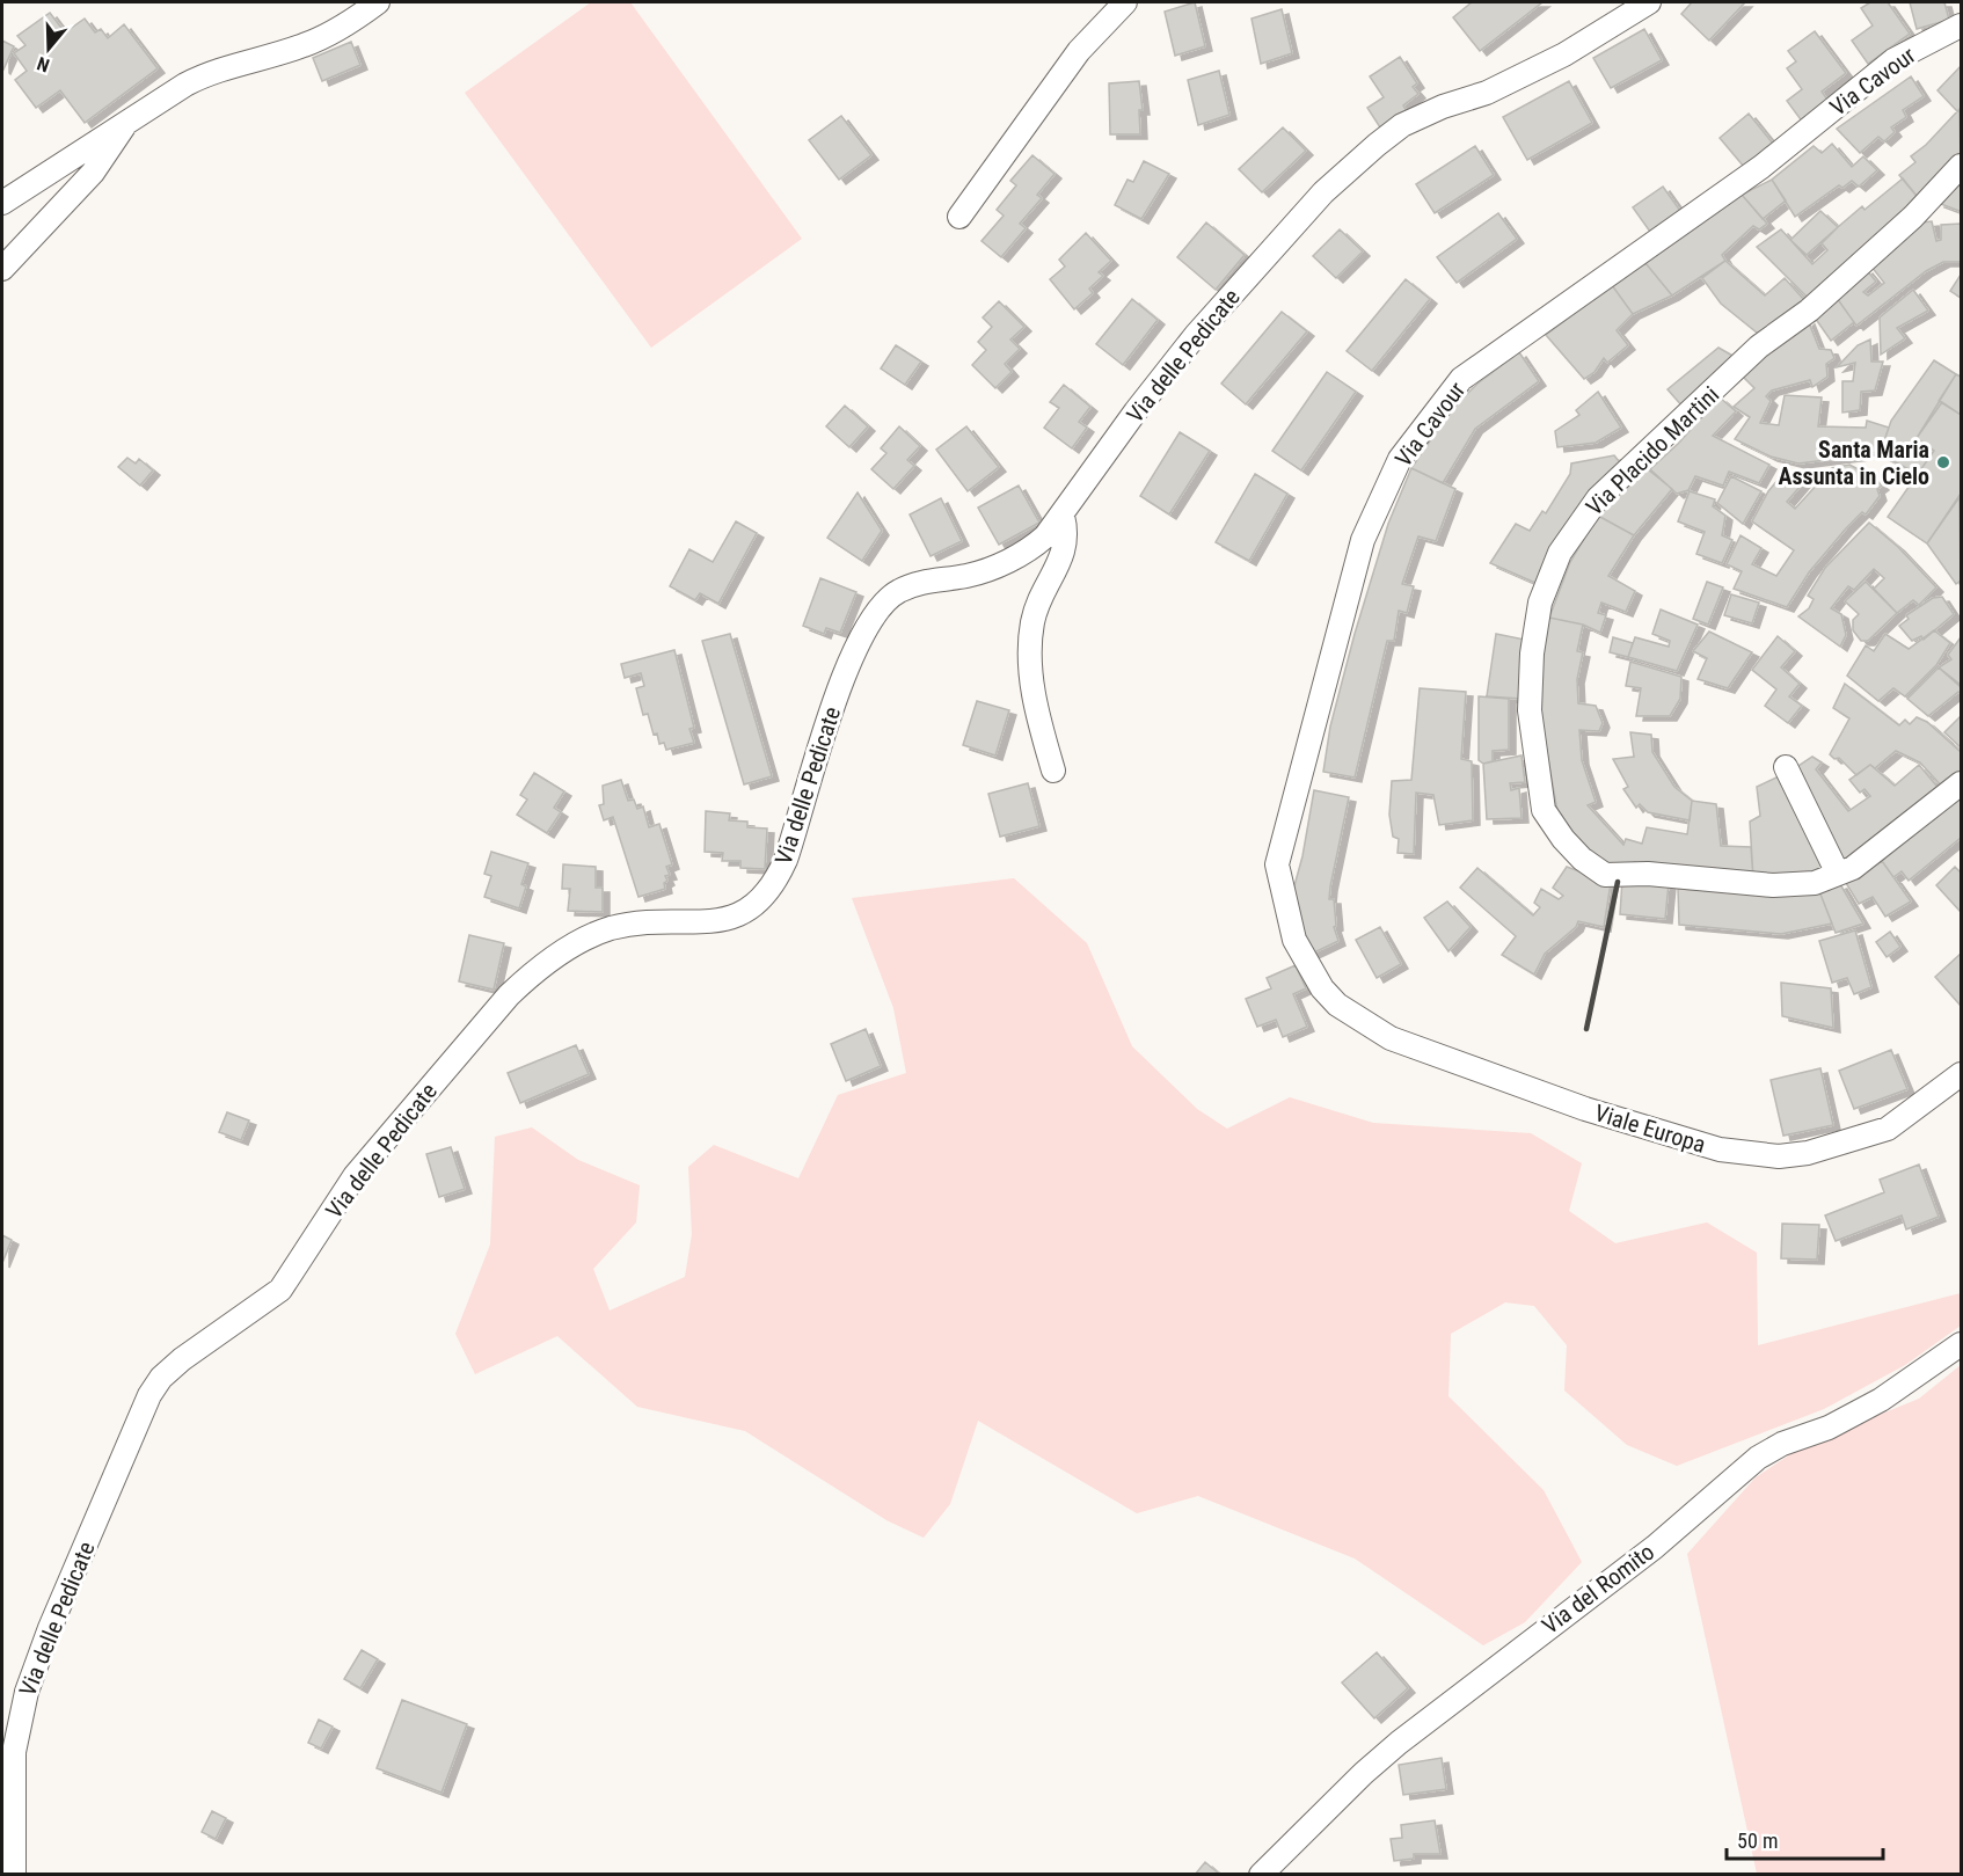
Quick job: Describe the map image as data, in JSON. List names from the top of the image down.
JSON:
{
  "streets": {
    "street": [
      "Via Cavour",
      "Via delle Pedicate",
      "Via Placido Martini",
      "Viale Europa",
      "Via del Romito"
    ]
  },
  "crossings": [
    ["Via Cavour", "Viale Europa"]
  ],
  "places": ["Santa Maria Assunta in Cielo"],
  "scale_bar": "50 m",
  "north": "bottom"
}
